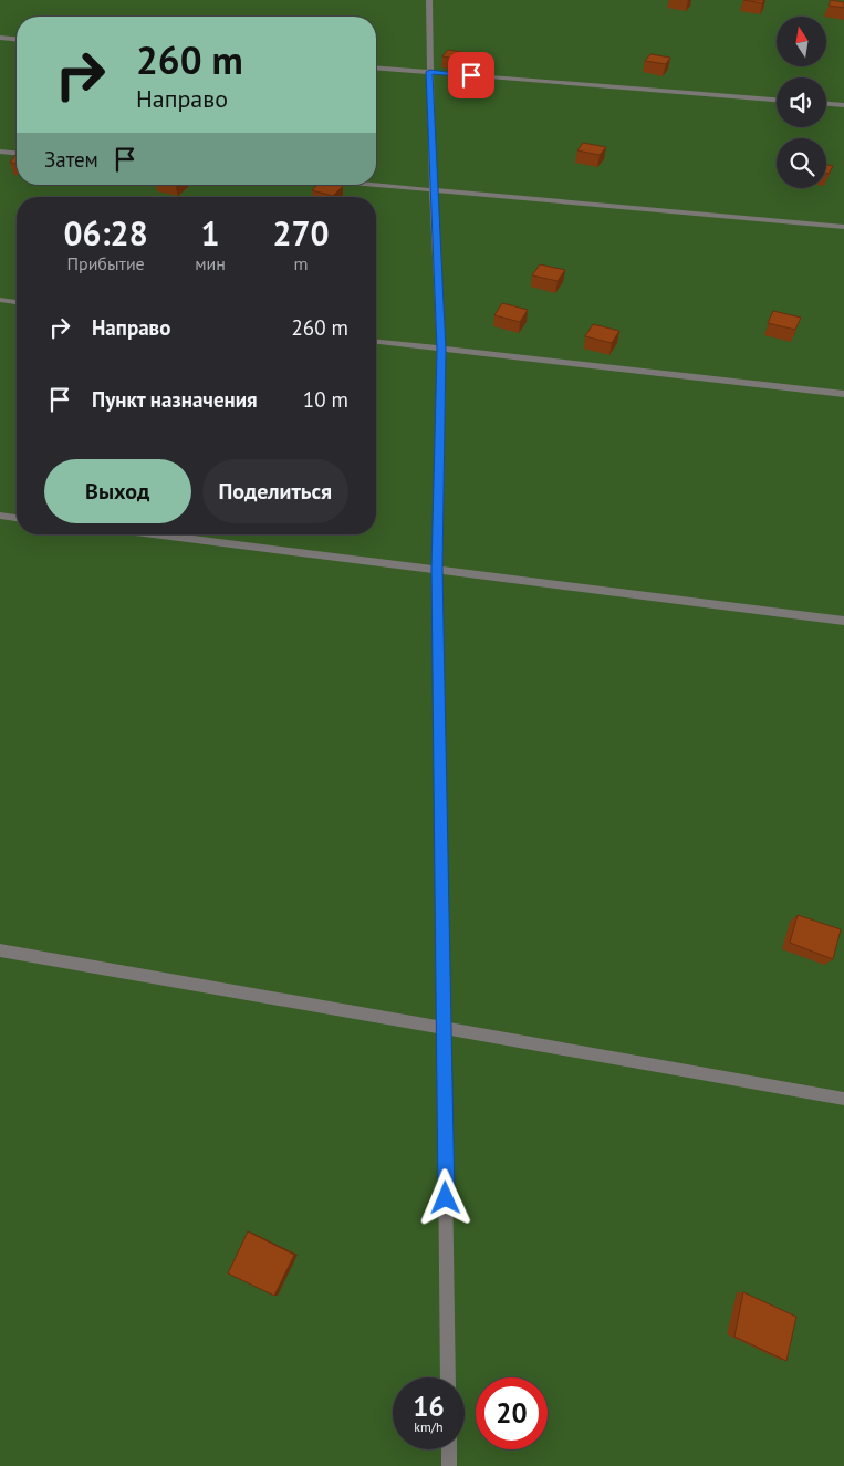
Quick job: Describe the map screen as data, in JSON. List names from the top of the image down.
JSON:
{
  "north": "top",
  "page": {
    "turn": ["260 m", "Направо"],
    "then": "Затем",
    "eta": [
      "06:28",
      "Прибытие",
      "1",
      "мин",
      "270",
      "m"
    ],
    "list": [
      {
        "name": "Направо",
        "value": "260 m"
      },
      {
        "name": "Пункт назначения",
        "value": "10 m"
      }
    ],
    "buttons": ["Выход", "Поделиться"],
    "speed": "16 km/h",
    "limit": "20"
  }
}
